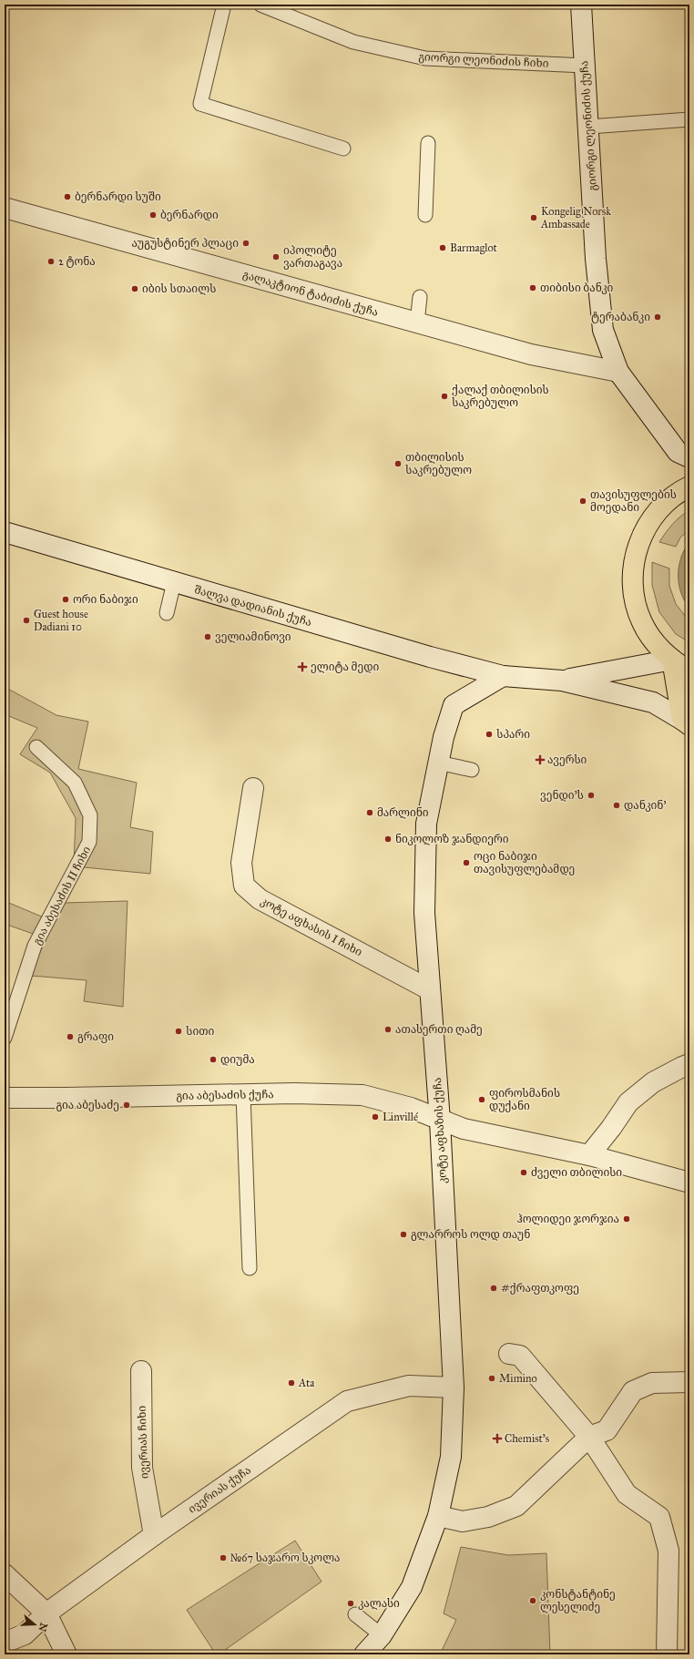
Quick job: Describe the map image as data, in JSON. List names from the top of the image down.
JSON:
{
  "streets": {
    "street": [
      "გიორგი ლეონიძის ქუჩა",
      "გალაკტიონ ტაბიძის ქუჩა",
      "შალვა დადიანის ქუჩა",
      "კოტე აფხასის I ჩიხი",
      "გია აბესაძის ქუჩა",
      "კოტე აფხაზის ქუჩა",
      "ივერიას ჩიხი",
      "ივერიას ქუჩა"
    ],
    "lane": ["გიორგი ლეონიძის ჩიხი", "გია აბესაძის II ჩიხი"]
  },
  "crossings": [
    ["გიორგი ლეონიძის ჩიხი", "გიორგი ლეონიძის ქუჩა"],
    ["გიორგი ლეონიძის ქუჩა", "გალაკტიონ ტაბიძის ქუჩა"],
    ["შალვა დადიანის ქუჩა", "კოტე აფხაზის ქუჩა"],
    ["კოტე აფხასის I ჩიხი", "კოტე აფხაზის ქუჩა"],
    ["გია აბესაძის ქუჩა", "კოტე აფხაზის ქუჩა"],
    ["კოტე აფხაზის ქუჩა", "ივერიას ქუჩა"],
    ["ივერიას ჩიხი", "ივერიას ქუჩა"]
  ],
  "places": {
    "other": [
      "ბერნარდი სუში",
      "ბერნარდი",
      "Kongelig Norsk Ambassade",
      "აუგუსტინერ პლაცი",
      "Barmaglot",
      "იპოლიტე ვართაგავა",
      "2 ტონა",
      "თიბისი ბანკი",
      "იბის სთაილს",
      "ტერაბანკი",
      "ქალაქ თბილისის საკრებულო",
      "თბილისის საკრებულო",
      "თავისუფლების მოედანი",
      "ორი ნაბიჯი",
      "Guest house Dadiani 10",
      "ველიამინოვი",
      "სპარი",
      "ვენდი'ს",
      "დანკინ'",
      "მარლინი",
      "ნიკოლოზ ჯანდიერი",
      "ოცი ნაბიჯი თავისუფლებამდე",
      "ათასერთი ღამე",
      "სითი",
      "გრაფი",
      "დიუმა",
      "ფიროსმანის დუქანი",
      "გია აბესაძე",
      "Linvillé",
      "ძველი თბილისი",
      "ჰოლიდეი ჯორჯია",
      "გლარროს ოლდ თაუნ",
      "#ქრაფთკოფე",
      "Mimino",
      "Ata",
      "№67 საჯარო სკოლა",
      "კონსტანტინე ლესელიძე",
      "კალასი"
    ],
    "health": ["ელიტა მედი", "ავერსი", "Chemist's"]
  },
  "north": "right"
}
